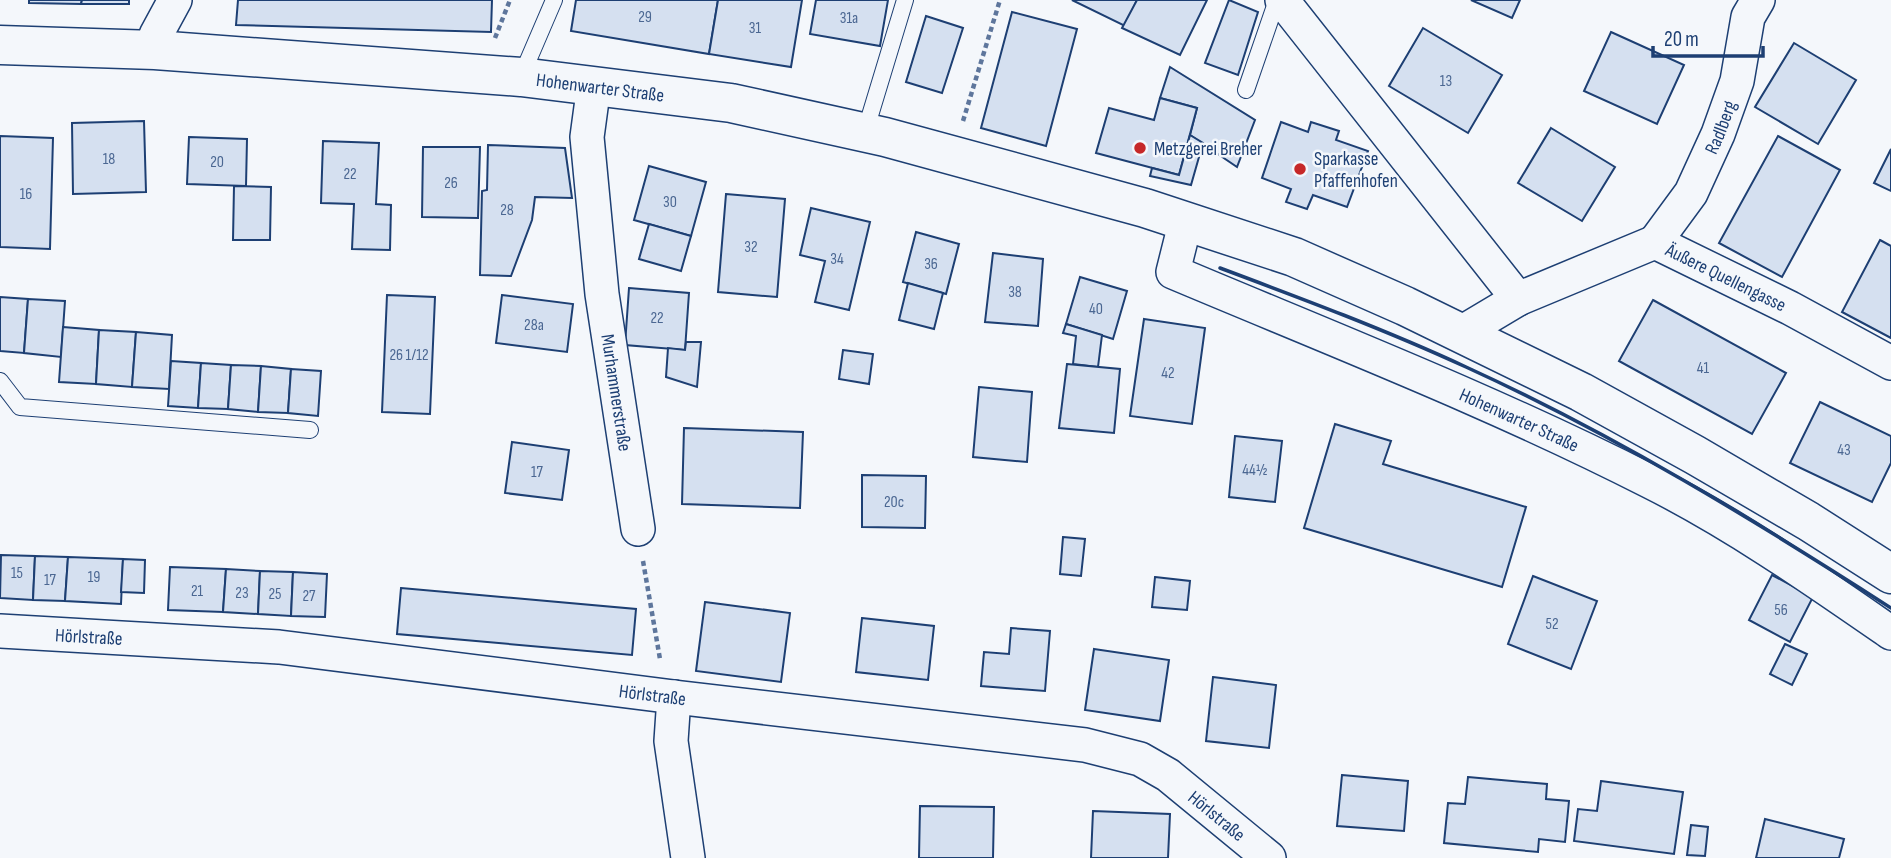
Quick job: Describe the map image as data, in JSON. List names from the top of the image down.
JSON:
{
  "streets": {
    "street": [
      "Hohenwarter Straße",
      "Radlberg",
      "Äußere Quellengasse",
      "Murhammerstraße",
      "Hörlstraße"
    ]
  },
  "crossings": [
    ["Hohenwarter Straße", "Äußere Quellengasse"],
    ["Hohenwarter Straße", "Murhammerstraße"],
    ["Radlberg", "Äußere Quellengasse"]
  ],
  "places": ["Metzgerei Breher", "Sparkasse Pfaffenhofen"],
  "house_numbers": [
    "29",
    "31a",
    "31",
    "13",
    "18",
    "20",
    "22",
    "26",
    "16",
    "30",
    "28",
    "32",
    "34",
    "36",
    "38",
    "40",
    "22",
    "28a",
    "26 1/12",
    "41",
    "42",
    "43",
    "44½",
    "17",
    "20c",
    "15",
    "19",
    "17",
    "21",
    "23",
    "25",
    "27",
    "56",
    "52"
  ],
  "scale_bar": "20 m"
}
